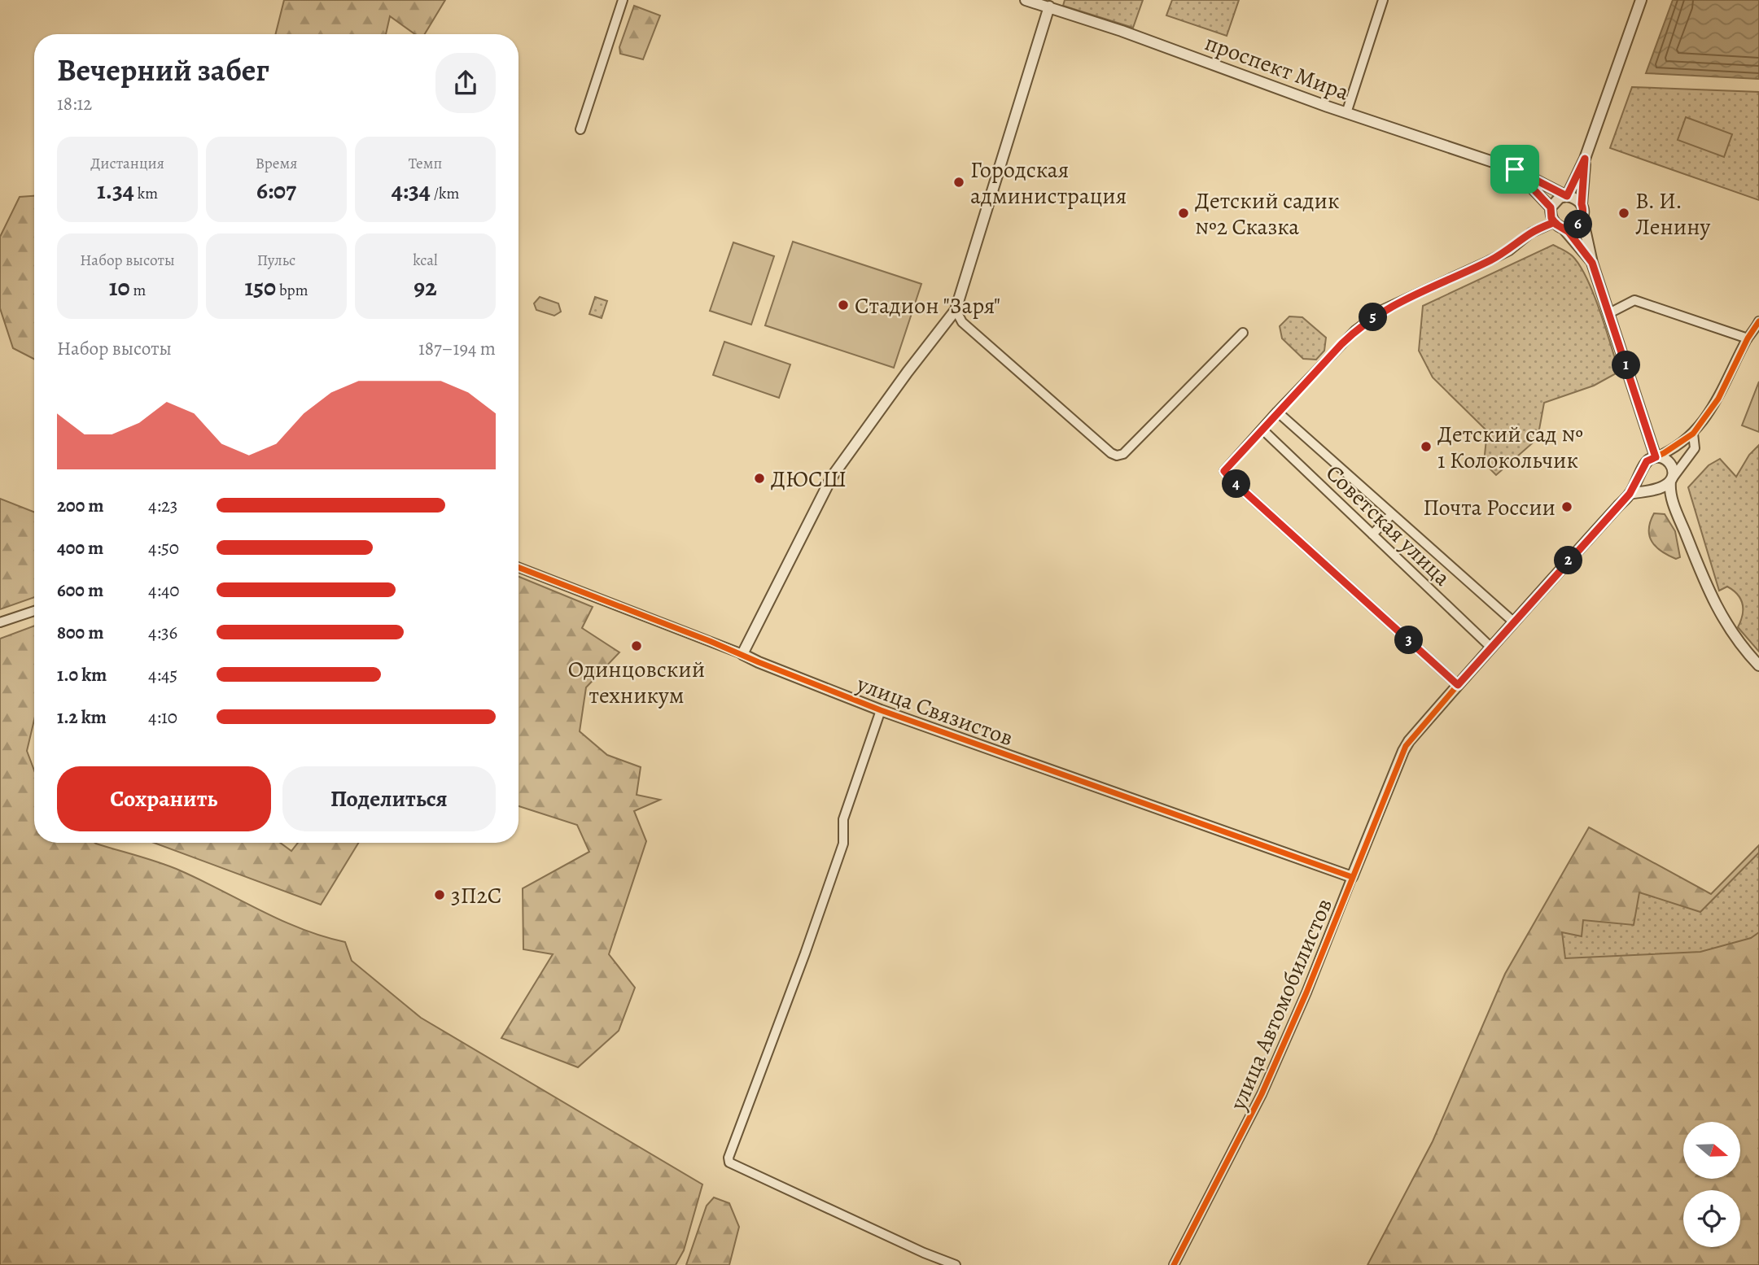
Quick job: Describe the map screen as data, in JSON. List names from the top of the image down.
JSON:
{
  "streets": {
    "street": [
      "проспект Мира",
      "Советская улица",
      "улица Связистов",
      "улица Автомобилистов"
    ]
  },
  "crossings": [
    ["Советская улица", "улица Автомобилистов"],
    ["улица Связистов", "улица Автомобилистов"]
  ],
  "places": [
    "Городская администрация",
    "Детский садик №2 Сказка",
    "В. И. Ленину",
    "Стадион \"Заря\"",
    "Детский сад № 1 Колокольчик",
    "ДЮСШ",
    "Почта России",
    "Одинцовский техникум",
    "3П2С"
  ],
  "north": "right",
  "page": {
    "heading": ["Вечерний забег", "18:12"],
    "stats": [
      ["Дистанция", "1.34 km"],
      ["Время", "6:07"],
      ["Темп", "4:34 /km"],
      ["Набор высоты", "10 m"],
      ["Пульс", "150 bpm"],
      ["kcal", "92"]
    ],
    "pins": [
      "6",
      "5",
      "1",
      "4",
      "2",
      "3"
    ],
    "chart": ["Набор высоты", "187–194 m"],
    "list": [
      {
        "name": "200 m",
        "note": "4:23"
      },
      {
        "name": "400 m",
        "note": "4:50"
      },
      {
        "name": "600 m",
        "note": "4:40"
      },
      {
        "name": "800 m",
        "note": "4:36"
      },
      {
        "name": "1.0 km",
        "note": "4:45"
      },
      {
        "name": "1.2 km",
        "note": "4:10"
      }
    ],
    "buttons": ["Сохранить", "Поделиться"]
  }
}
